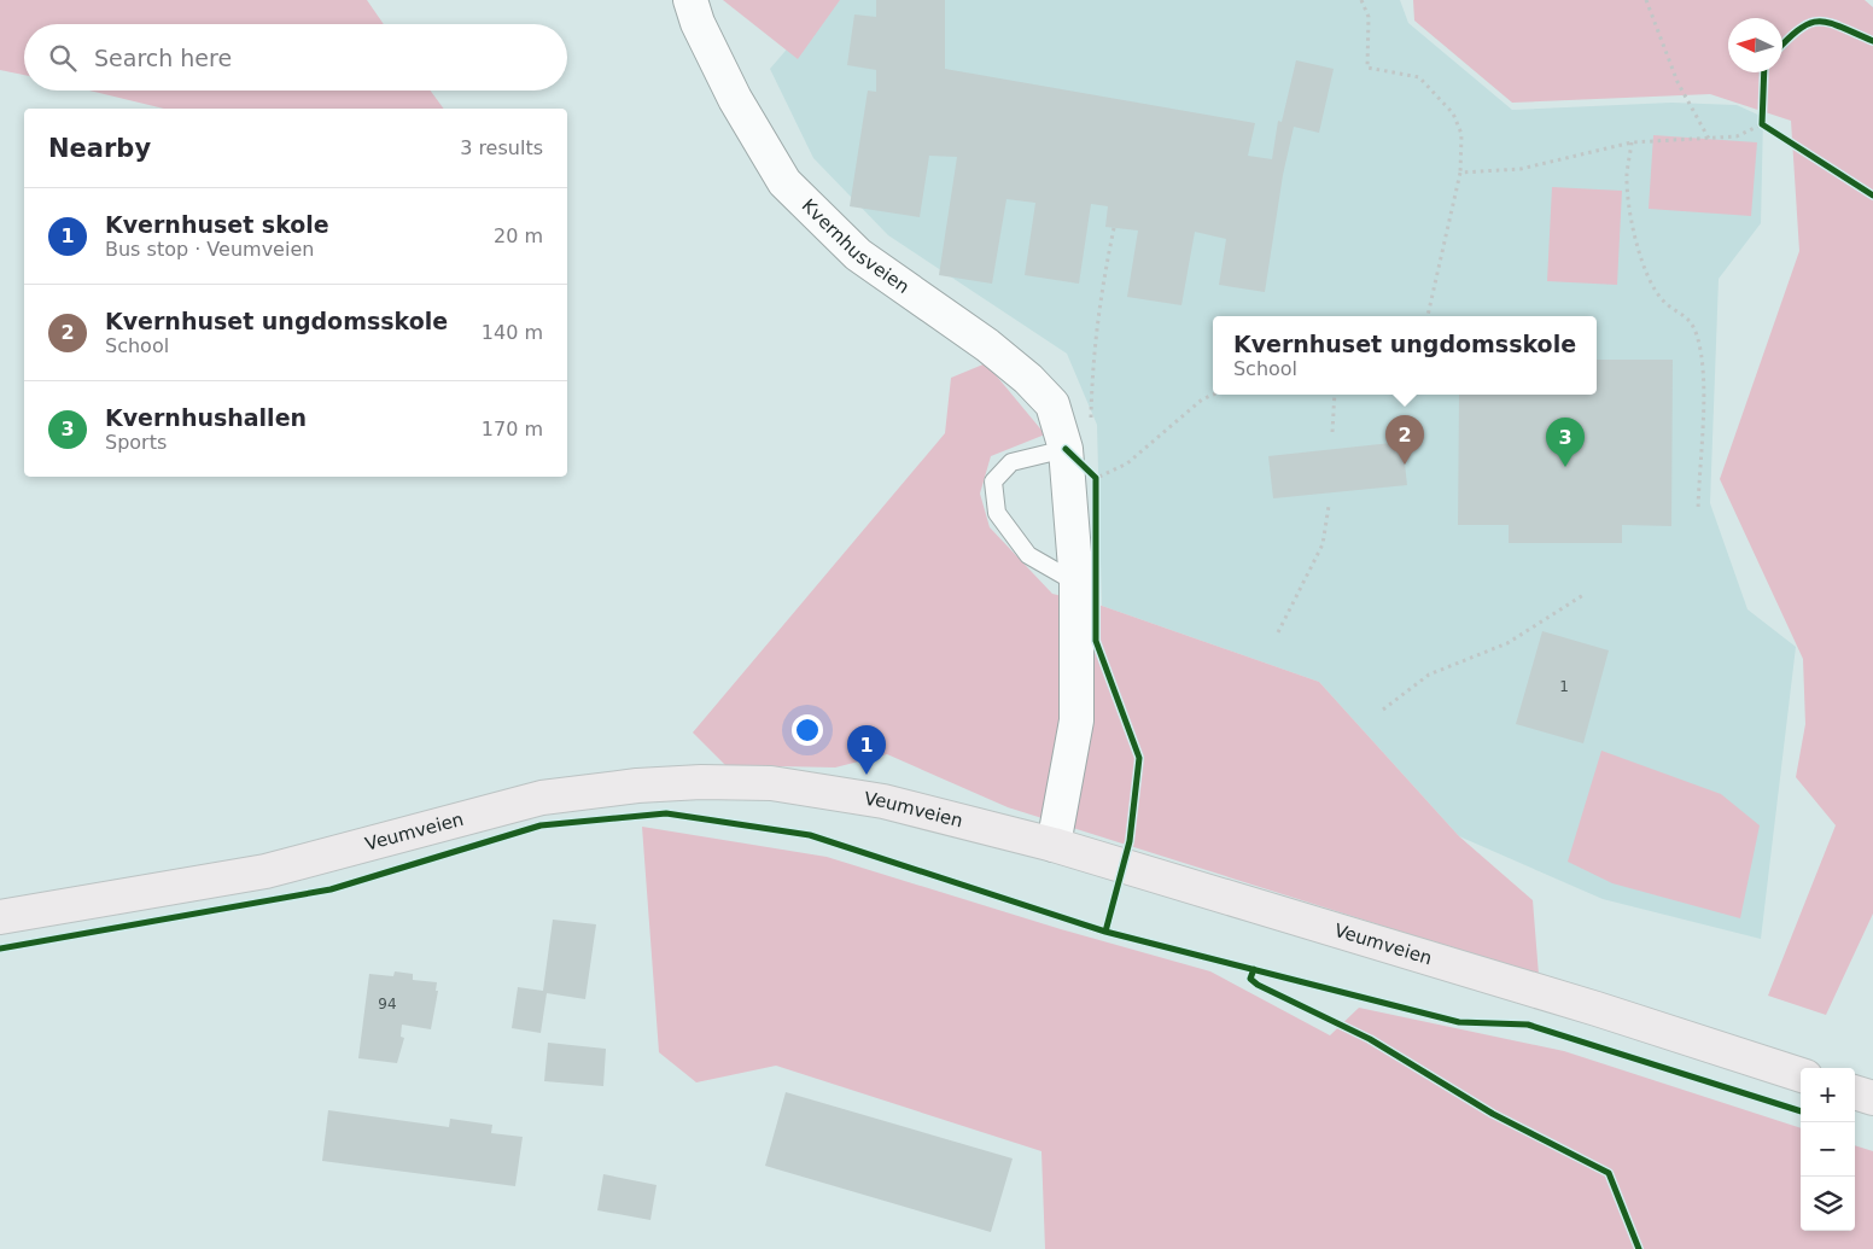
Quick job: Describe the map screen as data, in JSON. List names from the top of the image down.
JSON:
{
  "streets": {
    "main road": ["Veumveien"],
    "street": ["Kvernhusveien"]
  },
  "crossings": [
    ["Kvernhusveien", "Veumveien"]
  ],
  "house_numbers": ["1", "94"],
  "north": "left",
  "page": {
    "search": "Search here",
    "heading": ["Nearby", "3 results"],
    "list": [
      {
        "mark": "1",
        "name": "Kvernhuset skole",
        "note": "Bus stop · Veumveien",
        "value": "20 m"
      },
      {
        "mark": "2",
        "name": "Kvernhuset ungdomsskole",
        "note": "School",
        "value": "140 m"
      },
      {
        "mark": "3",
        "name": "Kvernhushallen",
        "note": "Sports",
        "value": "170 m"
      }
    ],
    "popup": ["Kvernhuset ungdomsskole", "School"],
    "pins": ["2", "3", "1"],
    "map_buttons": ["+", "−"]
  }
}
